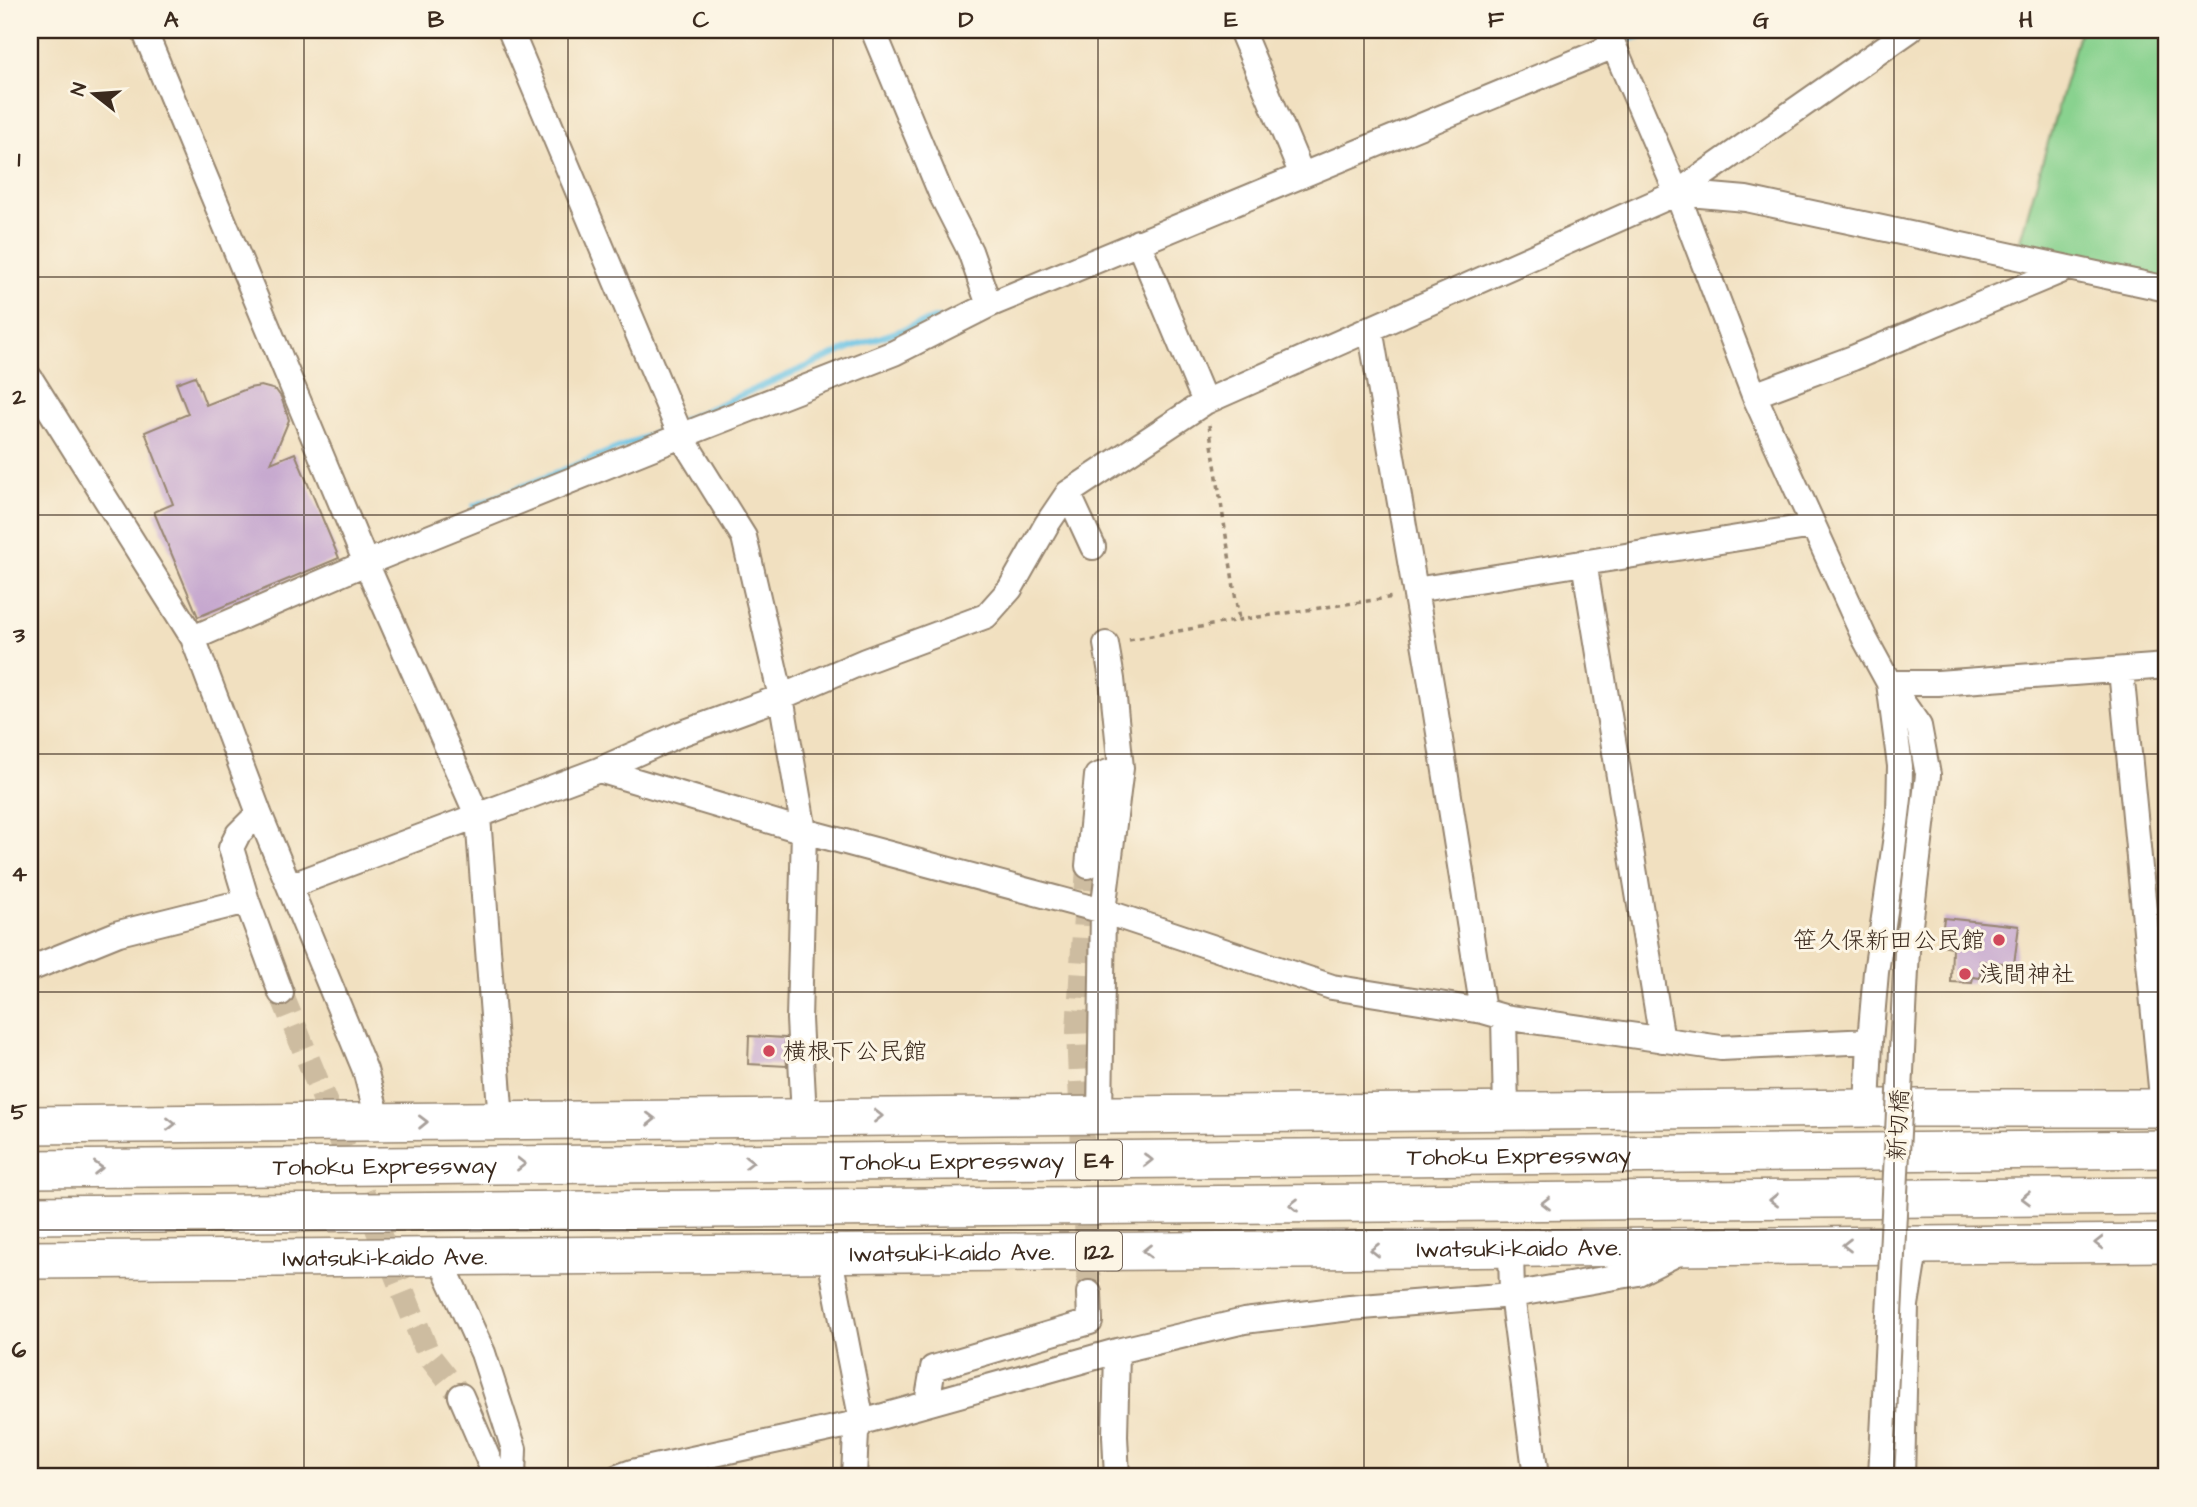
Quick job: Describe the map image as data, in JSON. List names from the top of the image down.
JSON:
{
  "streets": {
    "highway": [
      "Tohoku Expressway",
      "E4",
      "Iwatsuki-kaido Ave.",
      "122"
    ],
    "street": ["新切橋"]
  },
  "places": ["笹久保新田公民館", "浅間神社", "横根下公民館"],
  "north": "left",
  "grid": {
    "columns": [
      "A",
      "B",
      "C",
      "D",
      "E",
      "F",
      "G",
      "H"
    ],
    "rows": [
      "1",
      "2",
      "3",
      "4",
      "5",
      "6"
    ]
  }
}
